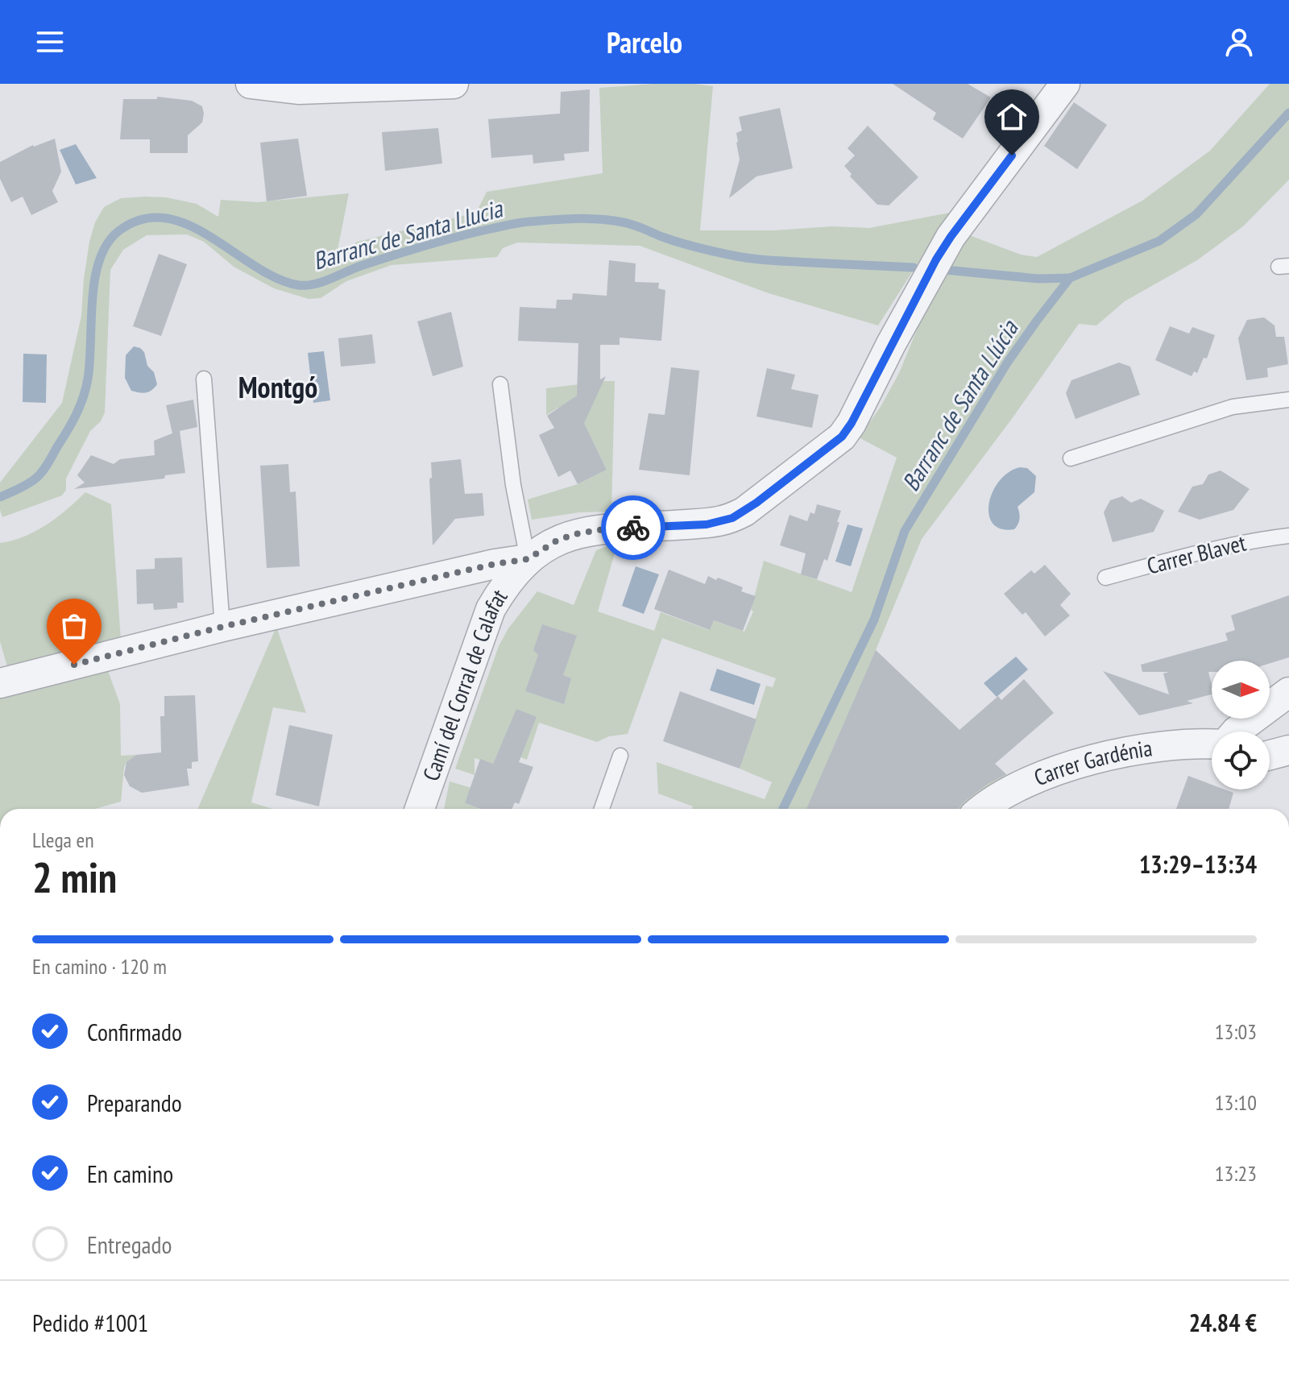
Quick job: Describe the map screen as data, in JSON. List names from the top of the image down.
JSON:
{
  "streets": {
    "street": ["Camí del Corral de Calafat", "Carrer Gardénia"],
    "lane": ["Carrer Blavet"]
  },
  "districts": ["Montgó"],
  "water": ["Barranc de Santa Llucia", "Barranc de Santa Llúcia"],
  "north": "right",
  "page": {
    "header": "Parcelo",
    "heading": ["2 min", "Llega en", "13:29–13:34"],
    "panel": ["Pedido #1001", "24.84 €"],
    "bar": "En camino · 120 m",
    "list": [
      ["Confirmado", "13:03"],
      ["Preparando", "13:10"],
      ["En camino", "13:23"],
      "Entregado"
    ]
  }
}
